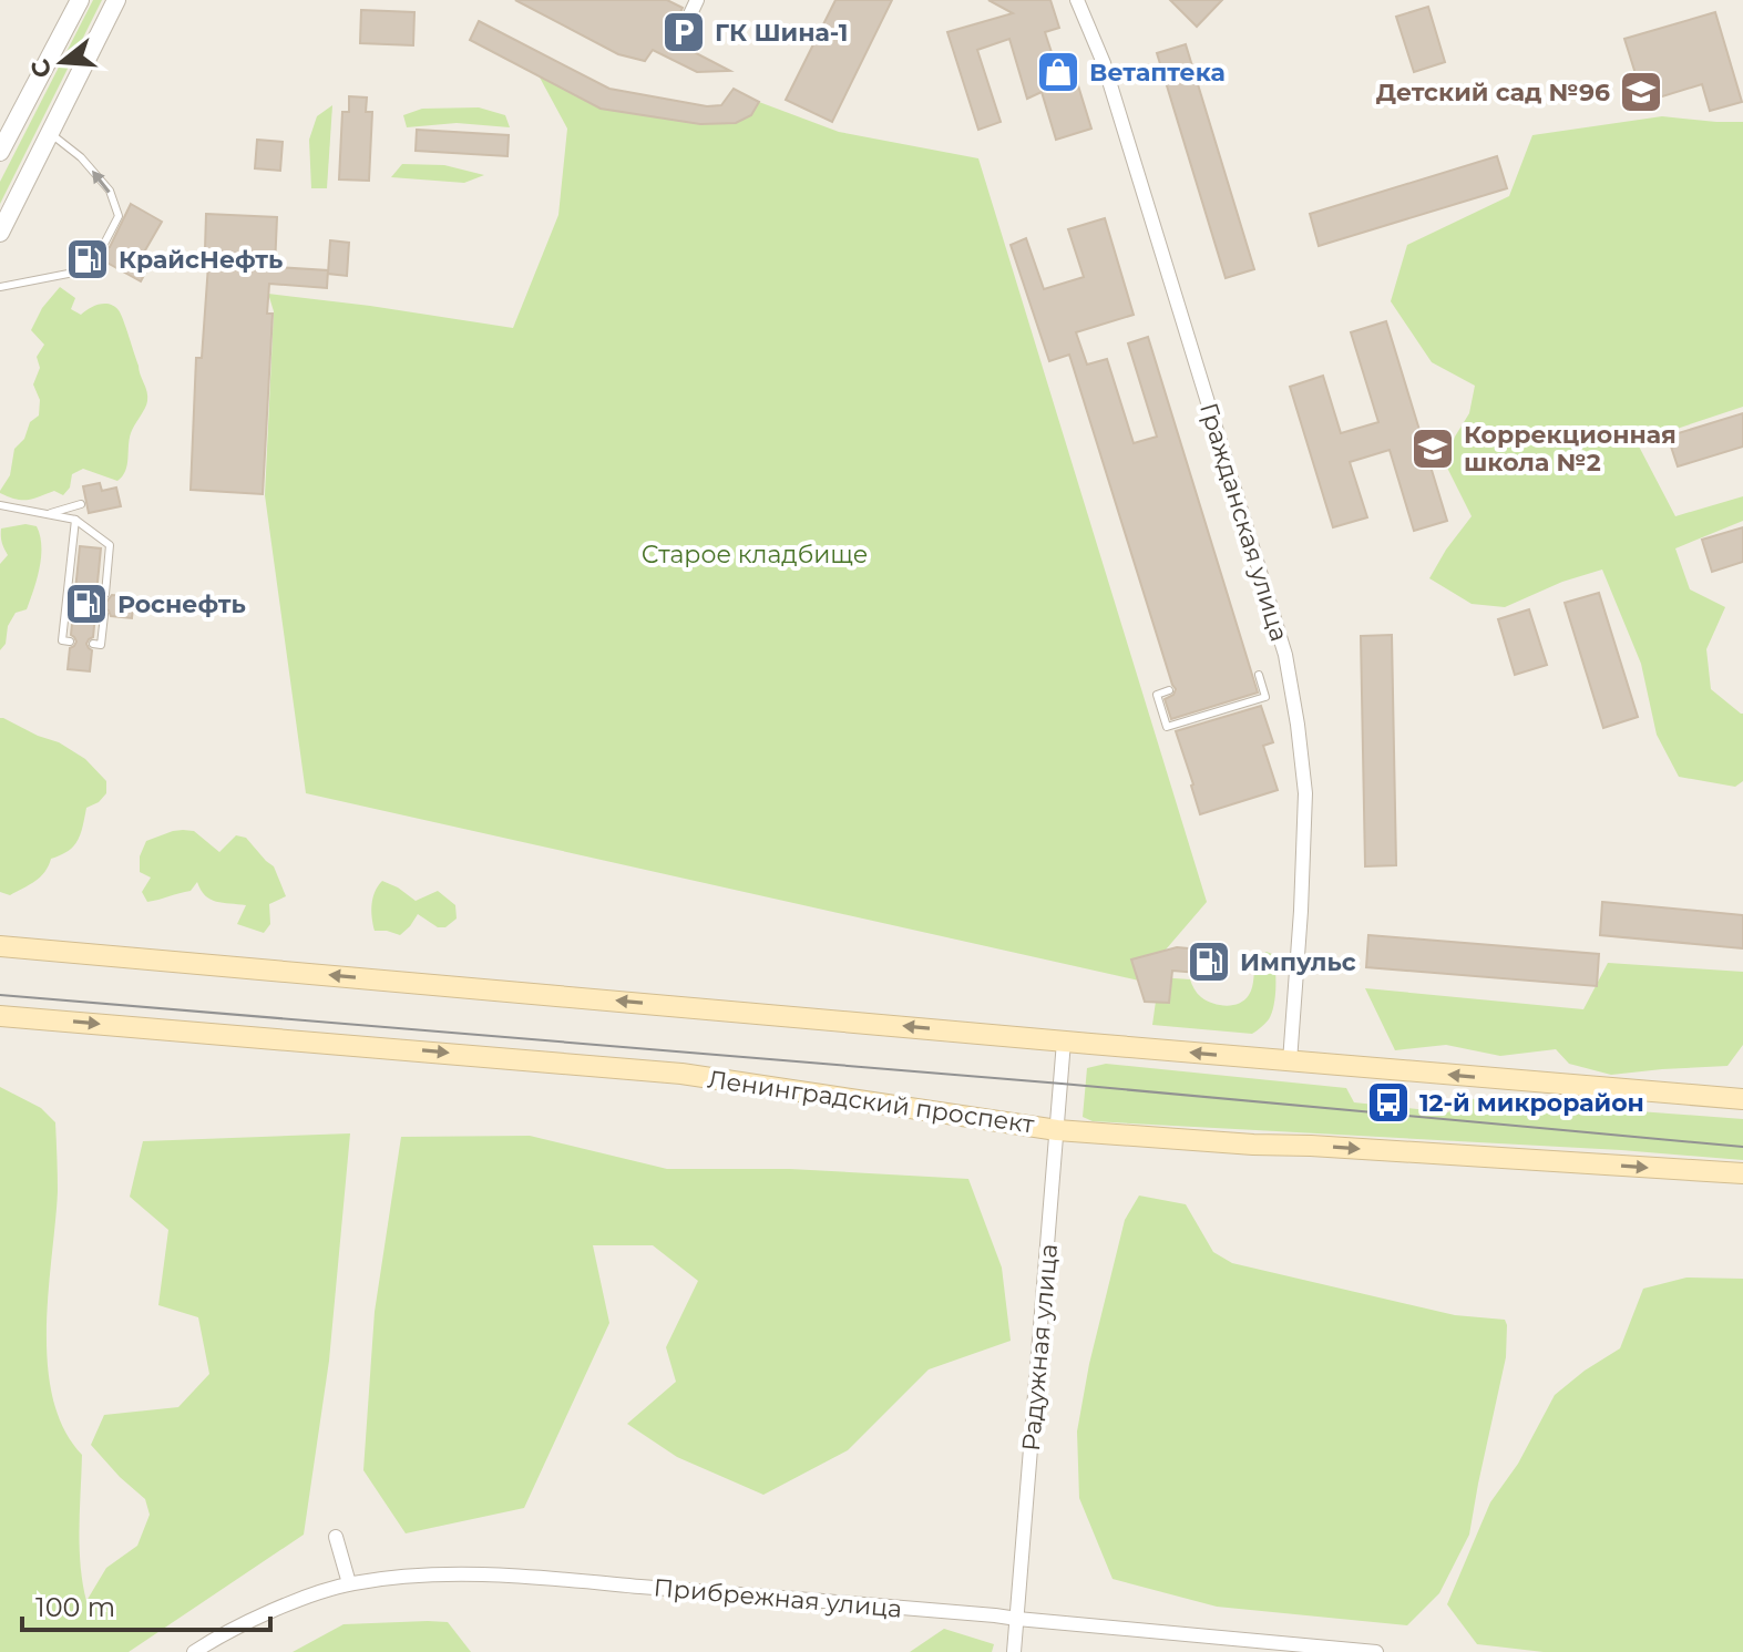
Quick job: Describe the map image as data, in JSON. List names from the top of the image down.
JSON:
{
  "streets": {
    "main road": ["Ленинградский проспект"],
    "street": ["Гражданская улица", "Радужная улица", "Прибрежная улица"]
  },
  "crossings": [
    ["Ленинградский проспект", "Радужная улица"],
    ["Радужная улица", "Прибрежная улица"]
  ],
  "parks": ["Старое кладбище"],
  "places": {
    "parking": ["ГК Шина-1"],
    "shop": ["Ветаптека"],
    "school or university": ["Детский сад №96", "Коррекционная школа №2"],
    "fuel station": ["КрайсНефть", "Роснефть", "Импульс"],
    "bus stop": ["12-й микрорайон"]
  },
  "scale_bar": "100 m",
  "north": "left"
}
